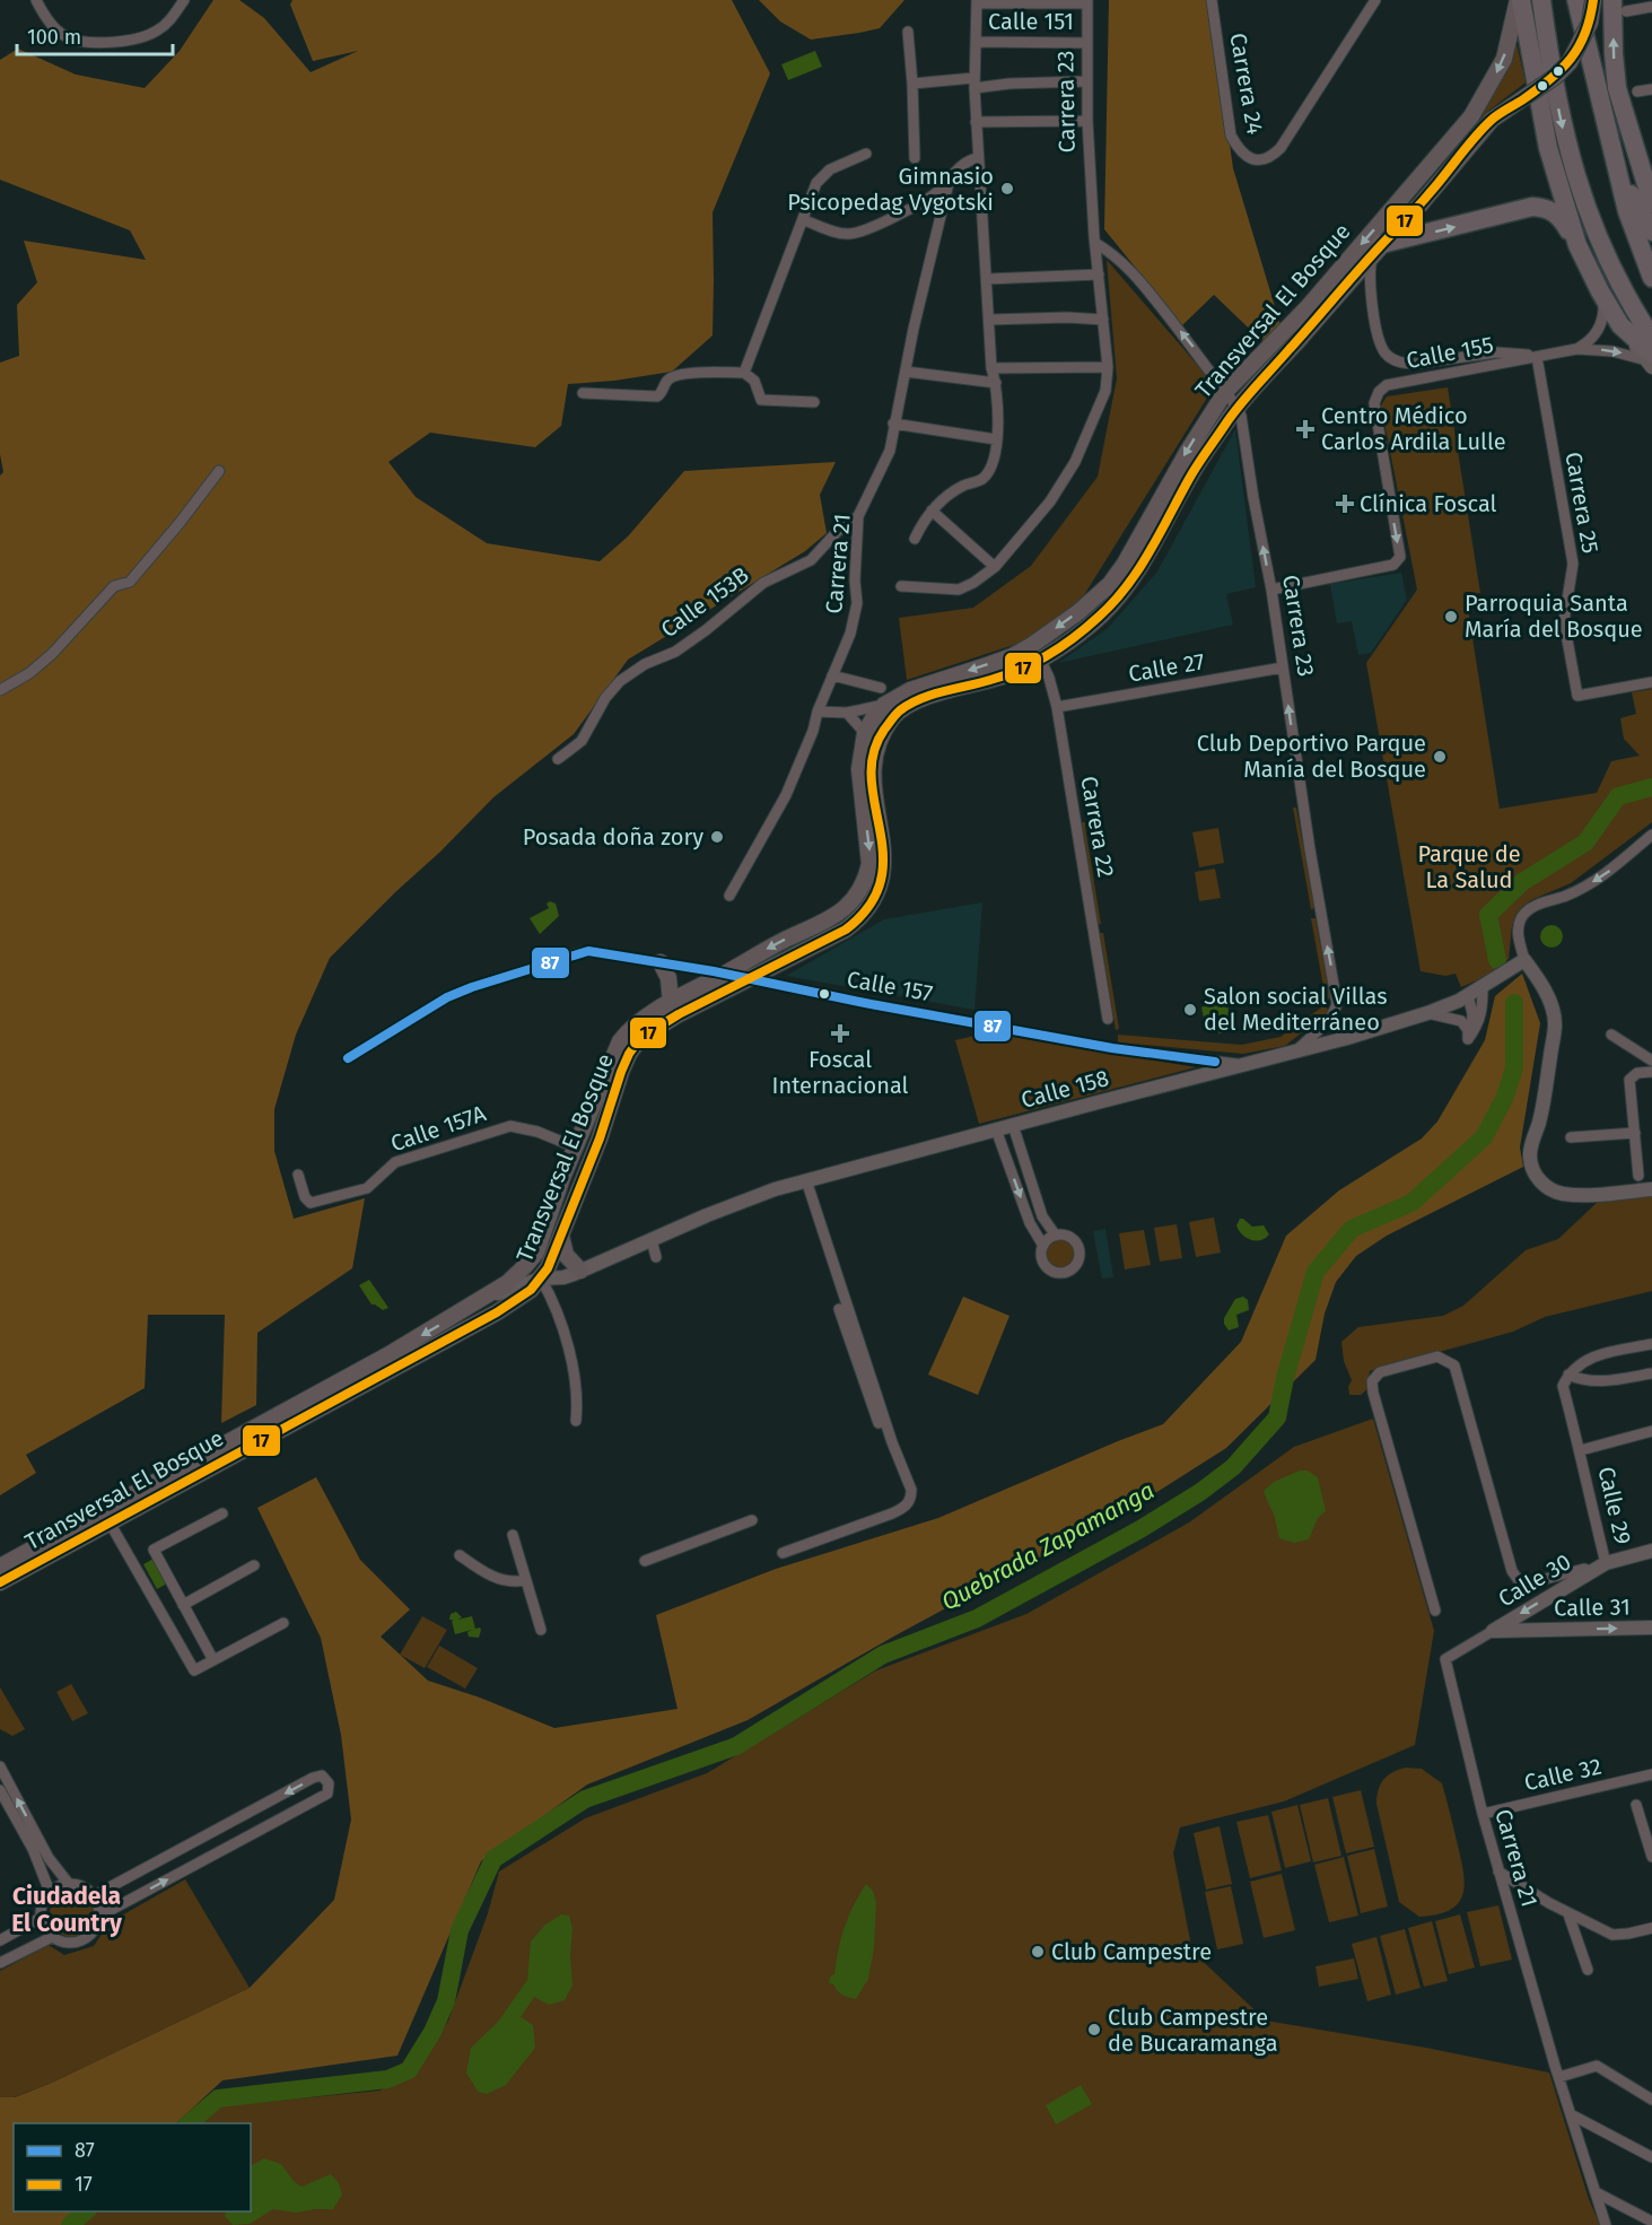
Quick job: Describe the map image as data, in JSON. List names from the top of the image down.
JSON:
{
  "streets": {
    "main road": ["Transversal El Bosque"],
    "street": [
      "Calle 151",
      "Carrera 24",
      "Carrera 23",
      "Calle 155",
      "Carrera 25",
      "Carrera 21",
      "Calle 153B",
      "Calle 27",
      "Carrera 22",
      "Calle 157",
      "Calle 158",
      "Calle 157A",
      "Calle 29",
      "Calle 30",
      "Calle 31",
      "Calle 32"
    ]
  },
  "crossings": [
    ["Calle 151", "Carrera 23"],
    ["Carrera 23", "Transversal El Bosque"],
    ["Carrera 23", "Calle 155"],
    ["Carrera 23", "Calle 27"],
    ["Carrera 23", "Calle 158"],
    ["Transversal El Bosque", "Calle 155"],
    ["Transversal El Bosque", "Carrera 22"],
    ["Transversal El Bosque", "Calle 157"],
    ["Transversal El Bosque", "Calle 158"],
    ["Transversal El Bosque", "Calle 157A"],
    ["Calle 155", "Carrera 25"],
    ["Carrera 21", "Calle 153B"],
    ["Carrera 21", "Calle 30"],
    ["Carrera 21", "Calle 32"],
    ["Calle 27", "Carrera 22"],
    ["Calle 157", "Calle 158"],
    ["Calle 29", "Calle 30"],
    ["Calle 30", "Calle 31"]
  ],
  "one_way": ["Carrera 23", "Calle 30", "Calle 31"],
  "districts": ["Ciudadela El Country"],
  "water": ["Quebrada Zapamanga"],
  "parks": ["Parque de La Salud"],
  "places": {
    "other": [
      "Gimnasio Psicopedag Vygotski",
      "Parroquia Santa María del Bosque",
      "Club Deportivo Parque Manía del Bosque",
      "Posada doña zory",
      "Salon social Villas del Mediterráneo",
      "Club Campestre",
      "Club Campestre de Bucaramanga"
    ],
    "health": ["Centro Médico Carlos Ardila Lulle", "Clínica Foscal", "Foscal Internacional"]
  },
  "lines": ["transit line 17", "transit line 87"],
  "legend": ["87", "17"],
  "scale_bar": "100 m"
}
